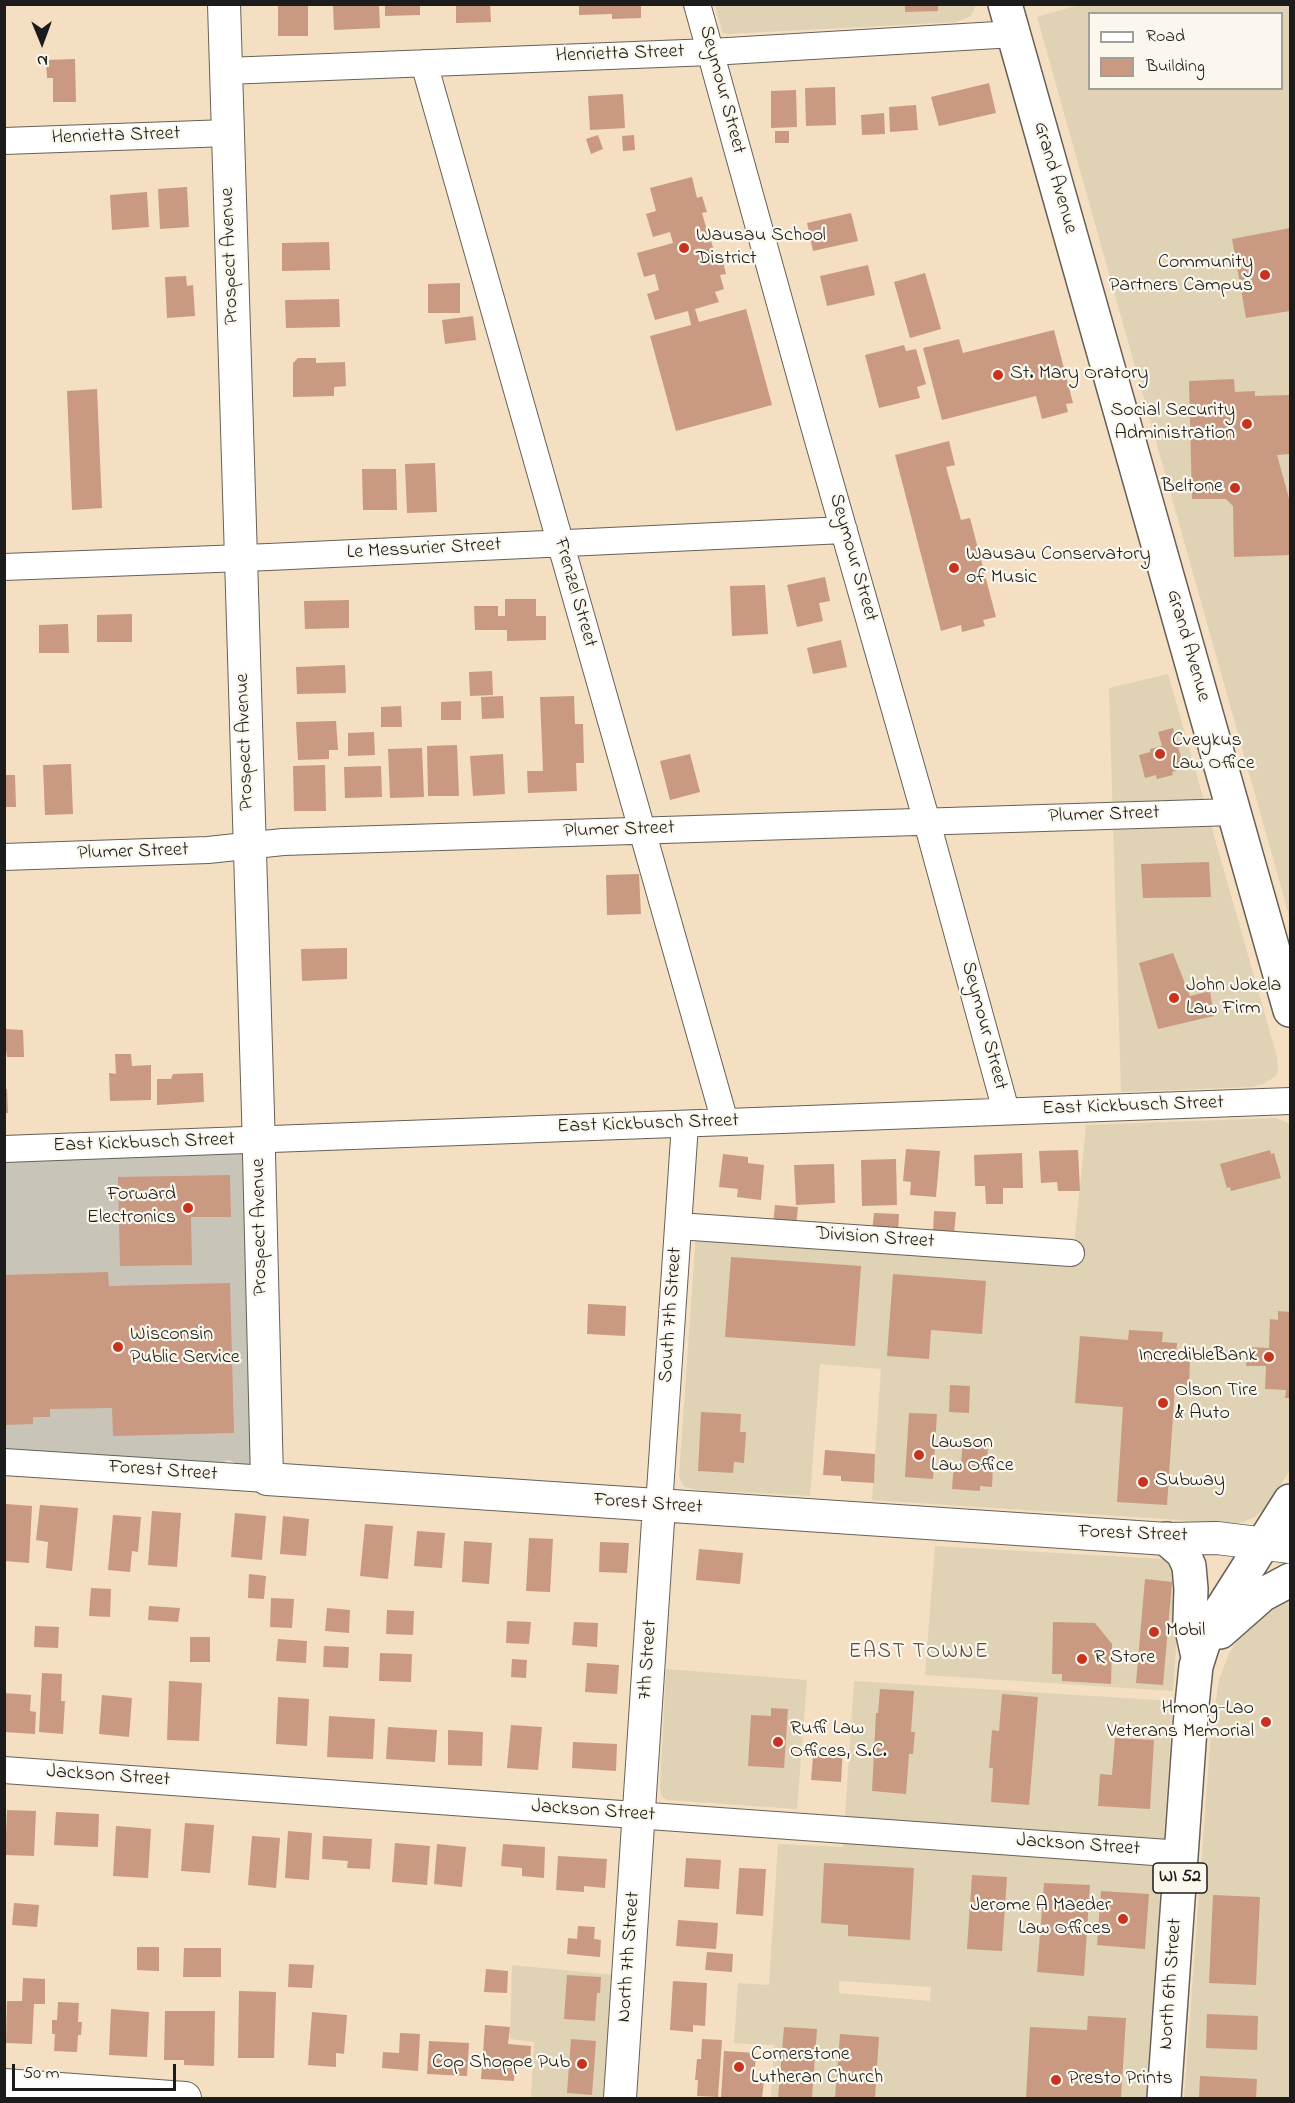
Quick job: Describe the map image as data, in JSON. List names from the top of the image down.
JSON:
{
  "streets": {
    "main road": ["Grand Avenue", "WI 52", "North 6th Street"],
    "street": [
      "Henrietta Street",
      "Seymour Street",
      "Prospect Avenue",
      "Le Messurier Street",
      "Frenzel Street",
      "Plumer Street",
      "East Kickbusch Street",
      "Division Street",
      "South 7th Street",
      "Forest Street",
      "7th Street",
      "Jackson Street",
      "North 7th Street"
    ]
  },
  "crossings": [
    ["Henrietta Street", "Seymour Street"],
    ["Henrietta Street", "Grand Avenue"],
    ["Henrietta Street", "Prospect Avenue"],
    ["Henrietta Street", "Frenzel Street"],
    ["Seymour Street", "Le Messurier Street"],
    ["Seymour Street", "Plumer Street"],
    ["Seymour Street", "East Kickbusch Street"],
    ["Grand Avenue", "Plumer Street"],
    ["Prospect Avenue", "Le Messurier Street"],
    ["Prospect Avenue", "Plumer Street"],
    ["Prospect Avenue", "East Kickbusch Street"],
    ["Prospect Avenue", "Forest Street"],
    ["Le Messurier Street", "Frenzel Street"],
    ["Frenzel Street", "Plumer Street"],
    ["Frenzel Street", "East Kickbusch Street"],
    ["East Kickbusch Street", "South 7th Street"],
    ["Division Street", "South 7th Street"],
    ["South 7th Street", "Forest Street"],
    ["South 7th Street", "7th Street"],
    ["Forest Street", "7th Street"],
    ["Forest Street", "North 6th Street"],
    ["7th Street", "Jackson Street"],
    ["7th Street", "North 7th Street"],
    ["Jackson Street", "North 7th Street"],
    ["Jackson Street", "North 6th Street"]
  ],
  "districts": ["EAST TOWNE"],
  "places": [
    "Wausau School District",
    "Community Partners Campus",
    "St. Mary Oratory",
    "Social Security Administration",
    "Beltone",
    "Wausau Conservatory of Music",
    "Cveykus Law Office",
    "John Jokela Law Firm",
    "Forward Electronics",
    "Wisconsin Public Service",
    "IncredibleBank",
    "Olson Tire & Auto",
    "Lawson Law Office",
    "Subway",
    "Mobil",
    "R Store",
    "Hmong-Lao Veterans Memorial",
    "Ruffi Law Offices, S.C.",
    "Jerome A Maeder Law Offices",
    "Cop Shoppe Pub",
    "Cornerstone Lutheran Church",
    "Presto Prints"
  ],
  "legend": ["Road", "Building"],
  "scale_bar": "50 m",
  "north": "bottom"
}
